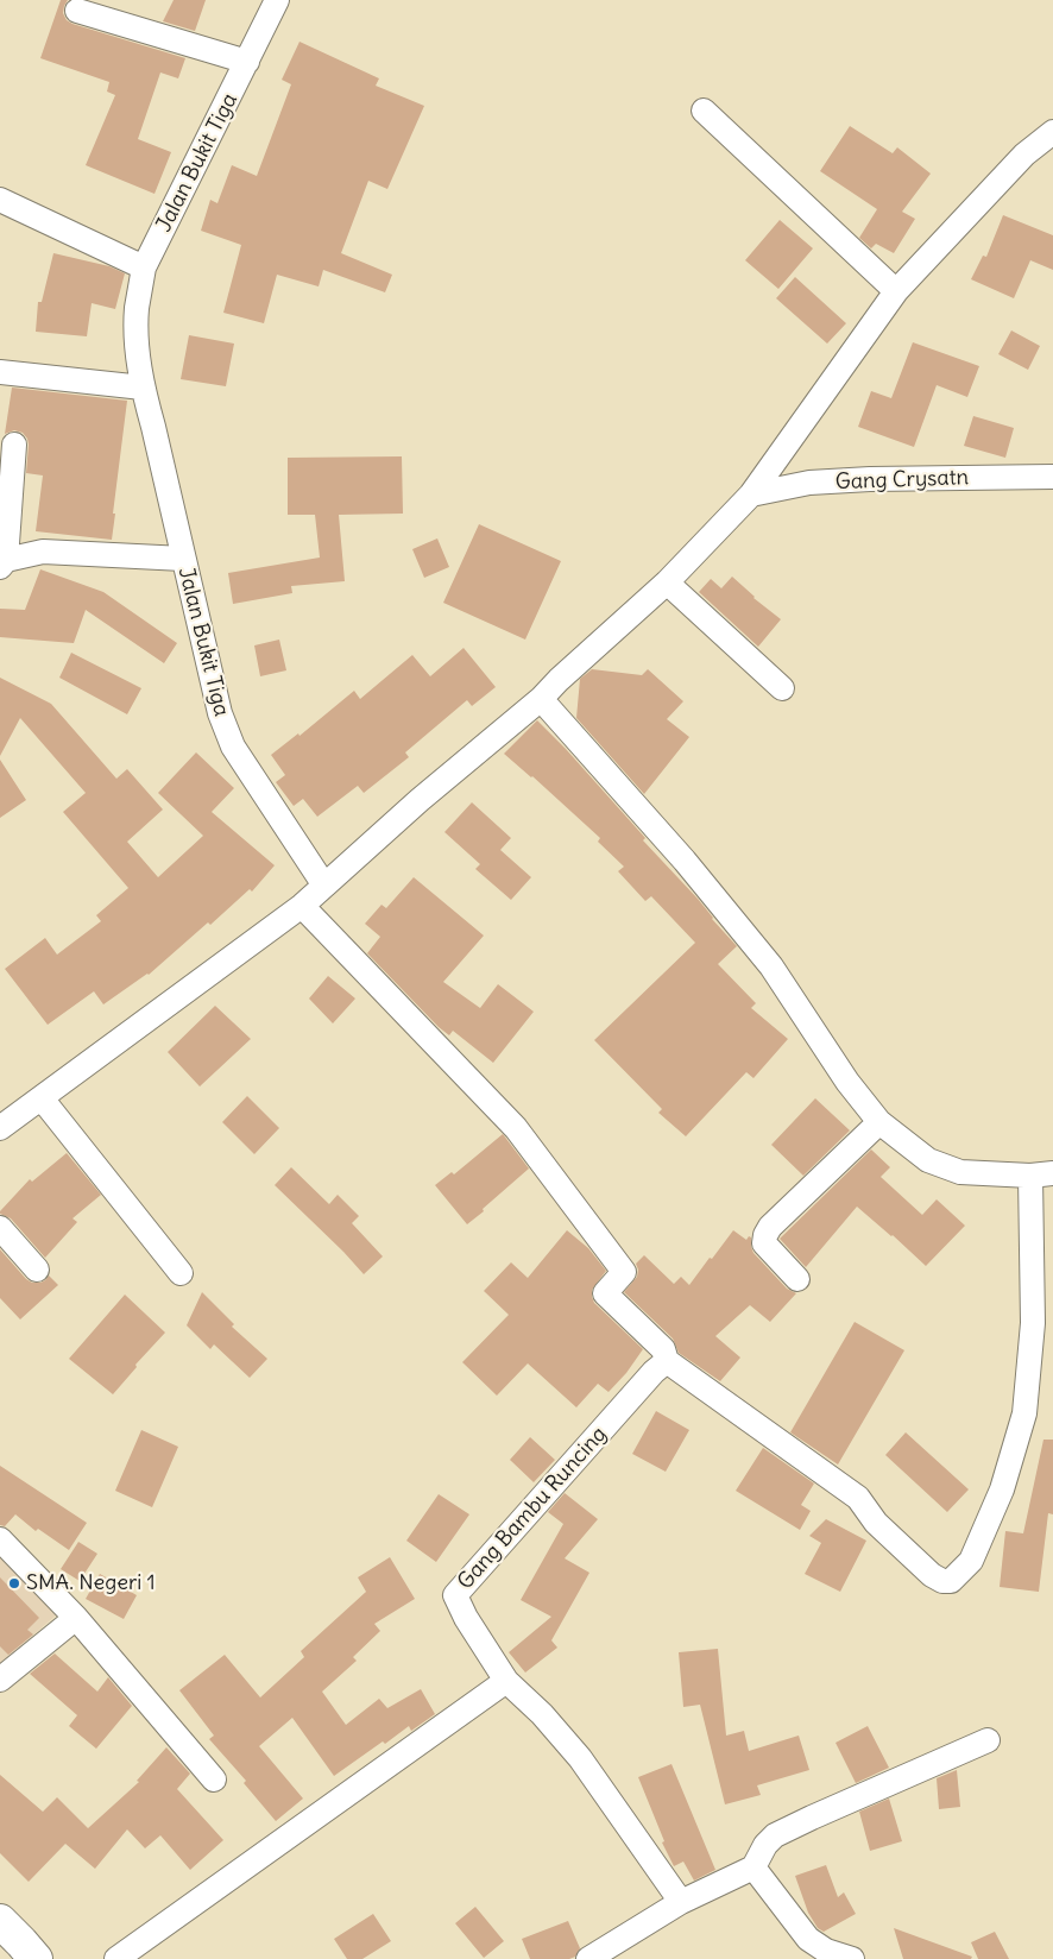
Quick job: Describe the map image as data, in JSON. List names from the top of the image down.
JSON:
{
  "streets": {
    "street": ["Jalan Bukit Tiga", "Gang Crysatn", "Gang Bambu Runcing"]
  },
  "places": ["SMA. Negeri 1"]
}
